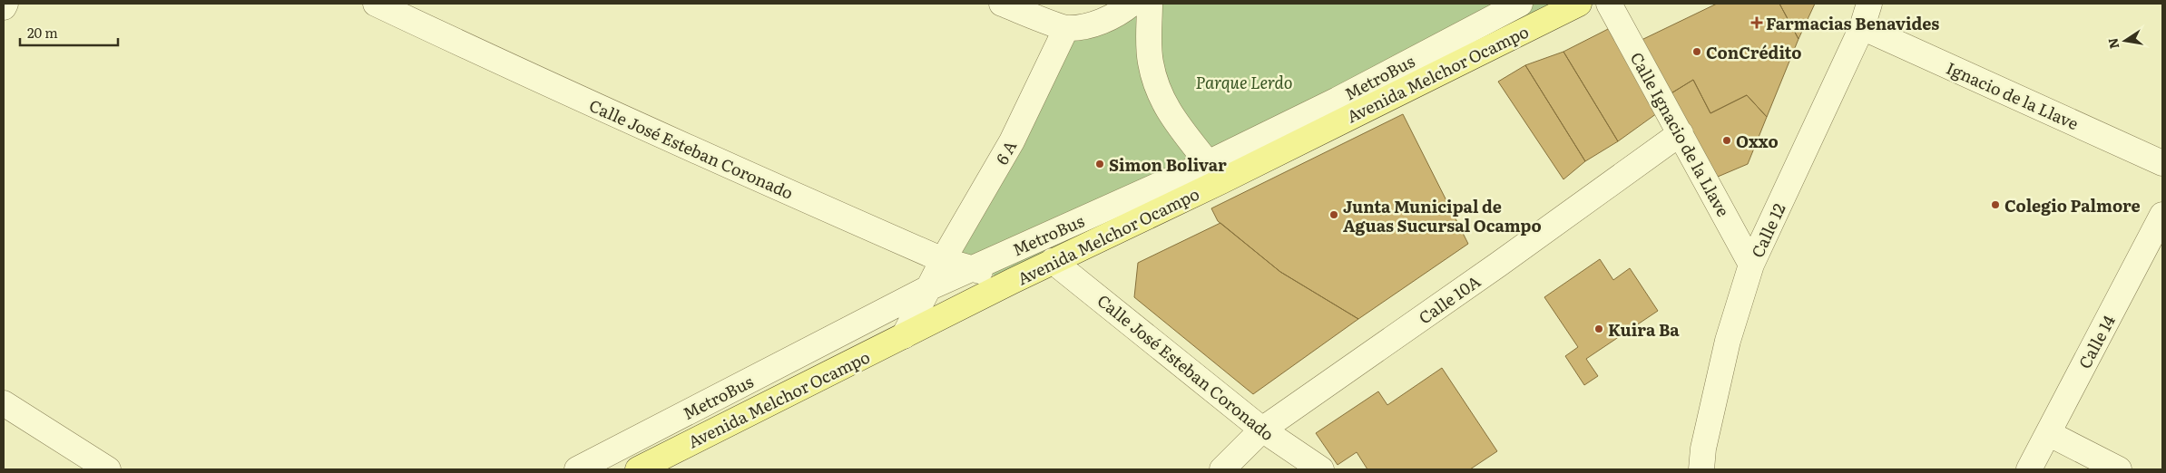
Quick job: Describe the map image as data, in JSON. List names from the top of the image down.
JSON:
{
  "streets": {
    "main road": ["Avenida Melchor Ocampo"],
    "street": [
      "MetroBus",
      "Ignacio de la Llave",
      "Calle Ignacio de la Llave",
      "Calle José Esteban Coronado",
      "6 A",
      "Calle 12",
      "Calle 10A",
      "Calle 14"
    ]
  },
  "crossings": [
    ["Avenida Melchor Ocampo", "MetroBus"],
    ["Avenida Melchor Ocampo", "Calle José Esteban Coronado"],
    ["Avenida Melchor Ocampo", "6 A"],
    ["MetroBus", "Calle José Esteban Coronado"],
    ["MetroBus", "6 A"],
    ["Ignacio de la Llave", "Calle 12"],
    ["Calle Ignacio de la Llave", "Calle 12"],
    ["Calle Ignacio de la Llave", "Calle 10A"],
    ["Calle José Esteban Coronado", "6 A"],
    ["Calle José Esteban Coronado", "Calle 10A"]
  ],
  "parks": ["Parque Lerdo"],
  "places": {
    "health": ["Farmacias Benavides"],
    "other": [
      "ConCrédito",
      "Oxxo",
      "Simon Bolivar",
      "Colegio Palmore",
      "Junta Municipal de Aguas Sucursal Ocampo",
      "Kuira Ba"
    ]
  },
  "scale_bar": "20 m",
  "north": "left"
}
